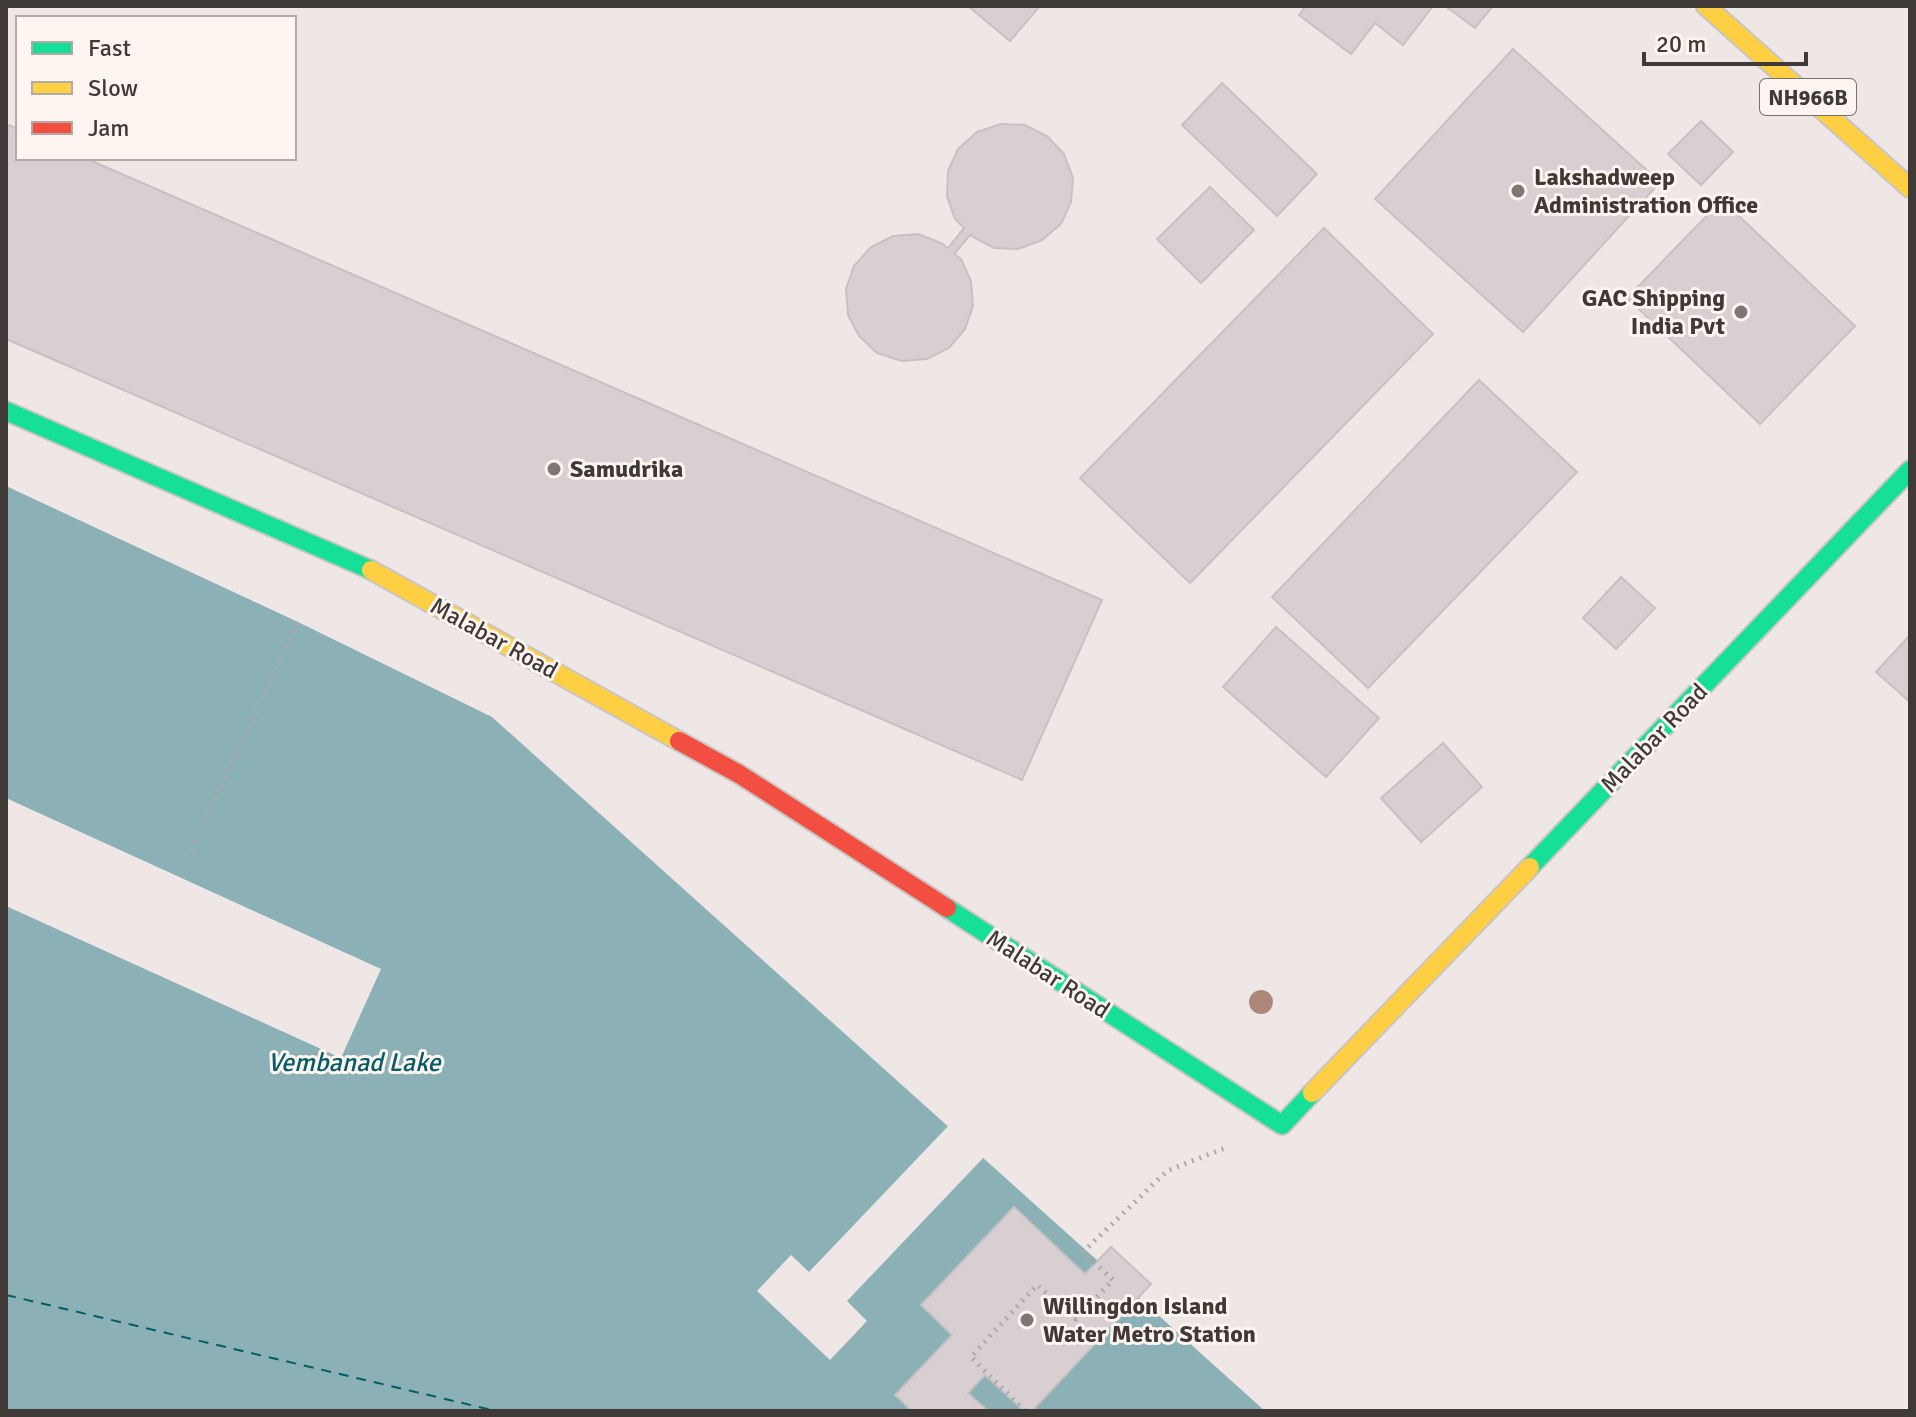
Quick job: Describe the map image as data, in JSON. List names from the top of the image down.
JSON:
{
  "streets": {
    "main road": ["NH966B", "Malabar Road"]
  },
  "water": ["Vembanad Lake"],
  "places": [
    "Lakshadweep Administration Office",
    "GAC Shipping India Pvt",
    "Samudrika",
    "Willingdon Island Water Metro Station"
  ],
  "legend": ["Fast", "Slow", "Jam"],
  "scale_bar": "20 m"
}
